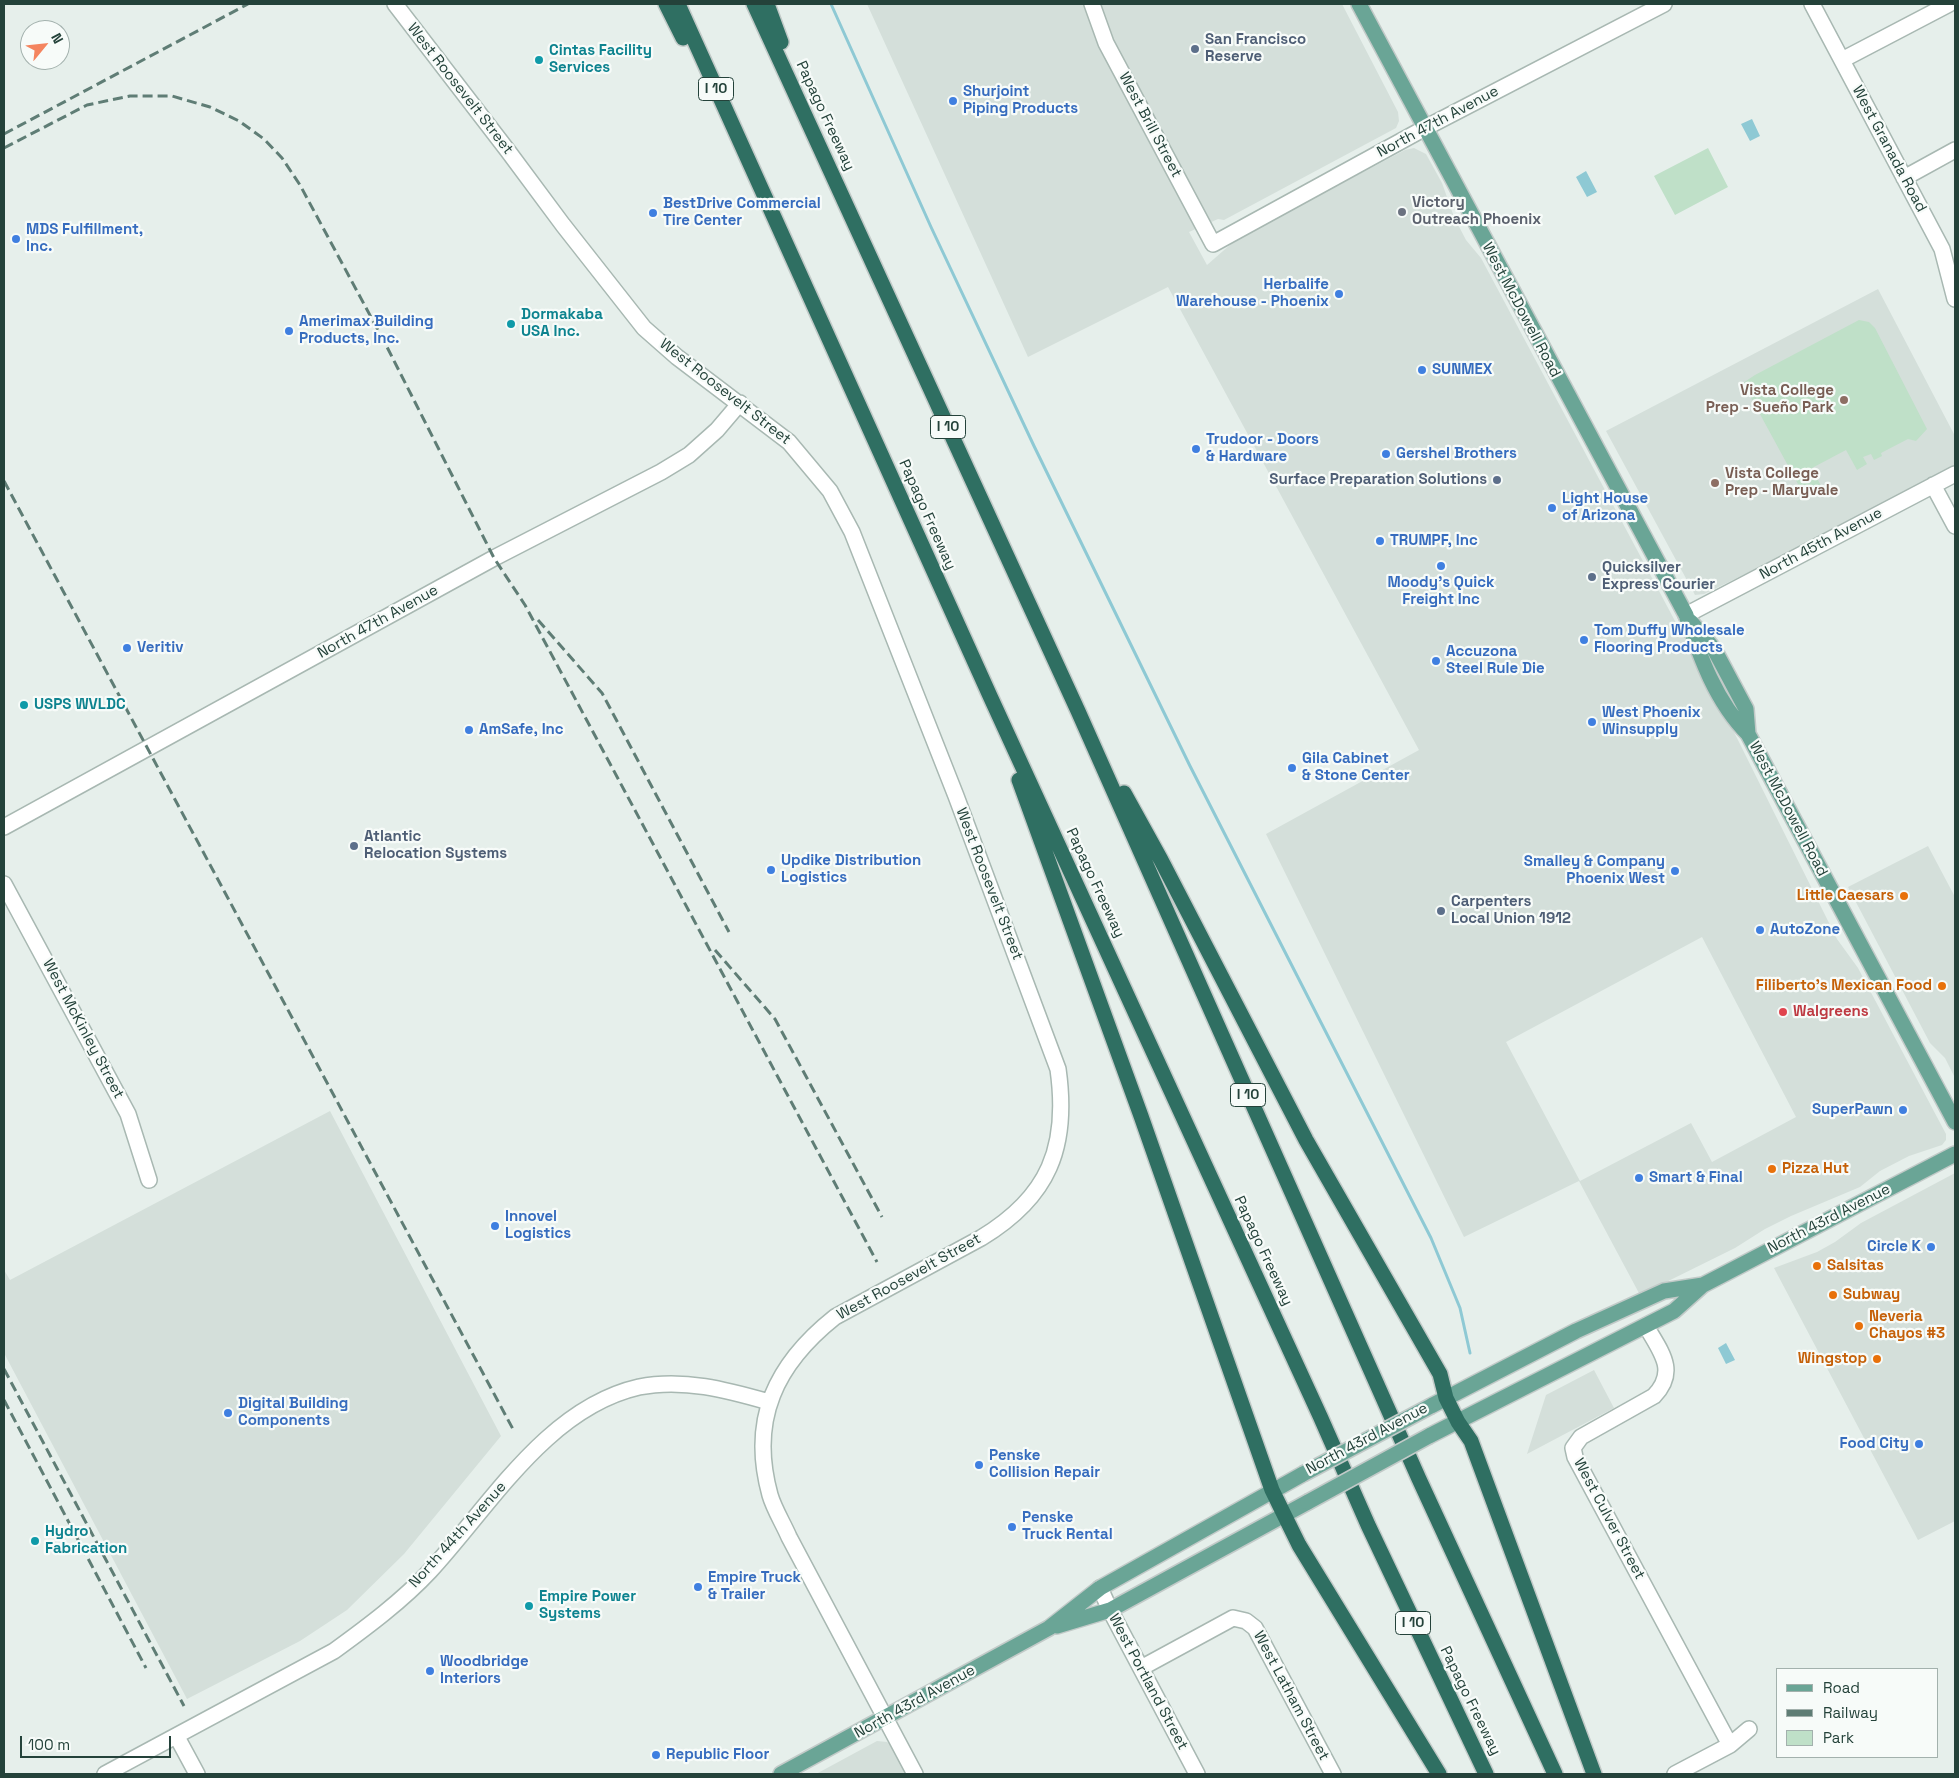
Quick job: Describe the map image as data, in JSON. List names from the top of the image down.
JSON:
{
  "streets": {
    "highway": ["I 10", "Papago Freeway"],
    "main road": ["West McDowell Road", "North 43rd Avenue"],
    "street": [
      "West Roosevelt Street",
      "North 47th Avenue",
      "West Brill Street",
      "West Granada Road",
      "North 45th Avenue",
      "West McKinley Street",
      "West Culver Street",
      "North 44th Avenue",
      "West Portland Street",
      "West Latham Street"
    ]
  },
  "crossings": [
    ["West Roosevelt Street", "North 47th Avenue"],
    ["West Roosevelt Street", "North 43rd Avenue"],
    ["West Roosevelt Street", "North 44th Avenue"],
    ["North 47th Avenue", "West Brill Street"],
    ["North 47th Avenue", "West McDowell Road"],
    ["West McDowell Road", "North 45th Avenue"],
    ["North 43rd Avenue", "West Culver Street"],
    ["North 43rd Avenue", "West Portland Street"],
    ["West Portland Street", "West Latham Street"]
  ],
  "places": [
    "San Francisco Reserve",
    "Cintas Facility Services",
    "Shurjoint Piping Products",
    "Victory Outreach Phoenix",
    "BestDrive Commercial Tire Center",
    "MDS Fulfillment, Inc.",
    "Herbalife Warehouse - Phoenix",
    "Dormakaba USA Inc.",
    "Amerimax Building Products, Inc.",
    "SUNMEX",
    "Vista College Prep - Sueño Park",
    "Trudoor - Doors & Hardware",
    "Gershel Brothers",
    "Surface Preparation Solutions",
    "Vista College Prep - Maryvale",
    "Light House of Arizona",
    "TRUMPF, Inc",
    "Moody's Quick Freight Inc",
    "Quicksilver Express Courier",
    "Tom Duffy Wholesale Flooring Products",
    "Veritiv",
    "Accuzona Steel Rule Die",
    "USPS WVLDC",
    "West Phoenix Winsupply",
    "AmSafe, Inc",
    "Gila Cabinet & Stone Center",
    "Atlantic Relocation Systems",
    "Updike Distribution Logistics",
    "Smalley & Company Phoenix West",
    "Little Caesars",
    "Carpenters Local Union 1912",
    "AutoZone",
    "Filiberto's Mexican Food",
    "Walgreens",
    "SuperPawn",
    "Pizza Hut",
    "Smart & Final",
    "Innovel Logistics",
    "Circle K",
    "Salsitas",
    "Subway",
    "Neveria Chayos #3",
    "Wingstop",
    "Digital Building Components",
    "Food City",
    "Penske Collision Repair",
    "Penske Truck Rental",
    "Hydro Fabrication",
    "Empire Truck & Trailer",
    "Empire Power Systems",
    "Woodbridge Interiors",
    "Republic Floor"
  ],
  "legend": ["Road", "Railway", "Park"],
  "scale_bar": "100 m",
  "north": "top right"
}
